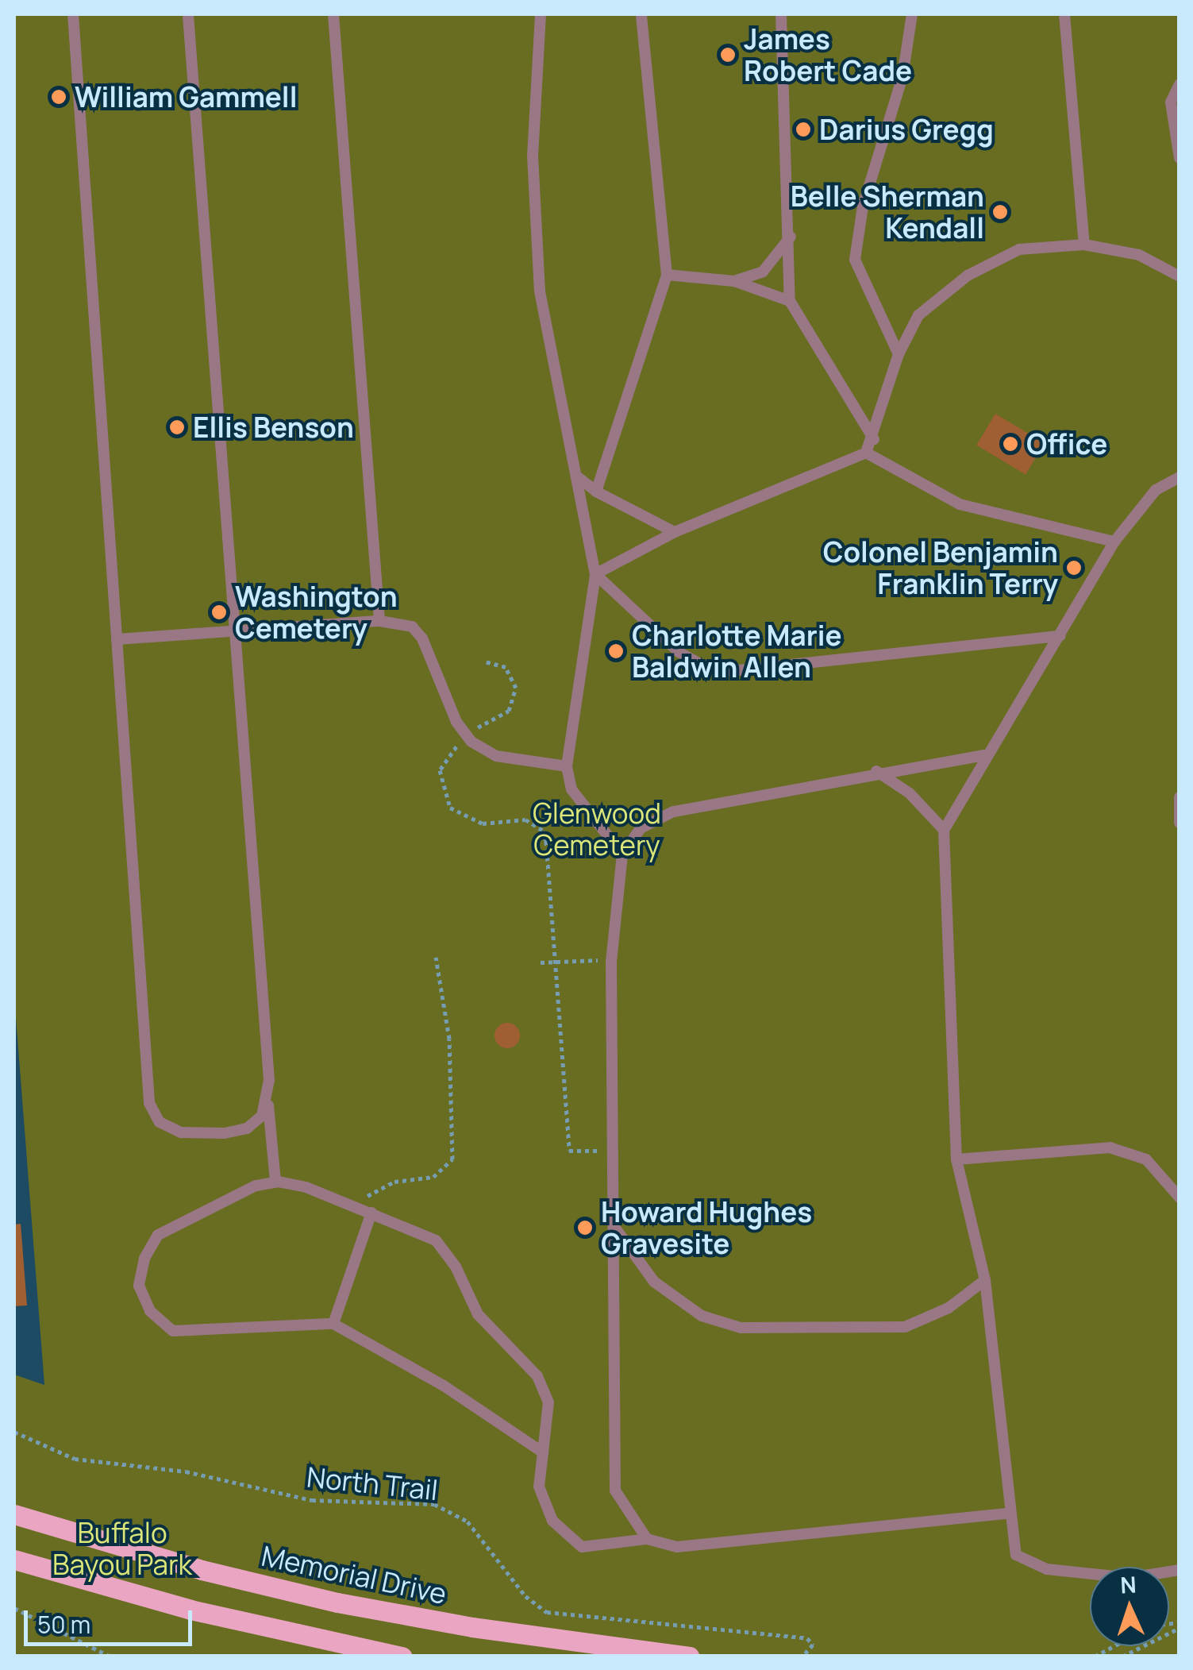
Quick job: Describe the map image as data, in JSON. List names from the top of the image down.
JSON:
{
  "streets": {
    "main road": ["Memorial Drive"],
    "path": ["North Trail"]
  },
  "parks": ["Glenwood Cemetery", "Buffalo Bayou Park"],
  "places": [
    "James Robert Cade",
    "William Gammell",
    "Darius Gregg",
    "Belle Sherman Kendall",
    "Ellis Benson",
    "Office",
    "Colonel Benjamin Franklin Terry",
    "Washington Cemetery",
    "Charlotte Marie Baldwin Allen",
    "Howard Hughes Gravesite"
  ],
  "scale_bar": "50 m",
  "north": "top"
}
